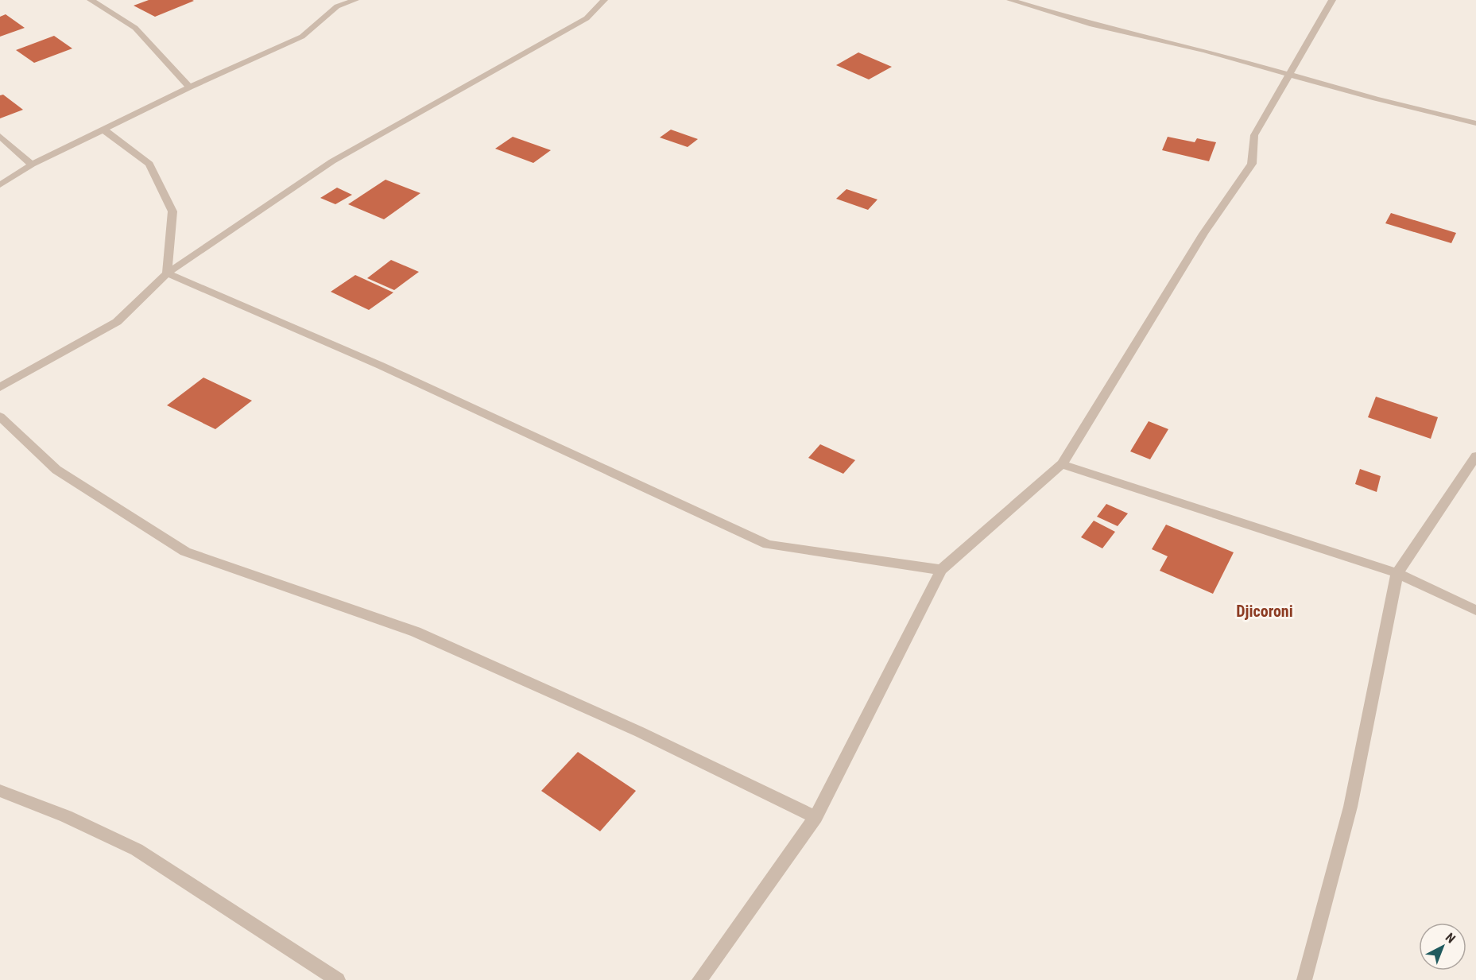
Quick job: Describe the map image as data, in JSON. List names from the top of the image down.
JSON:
{
  "districts": ["Djicoroni"],
  "north": "top right"
}
